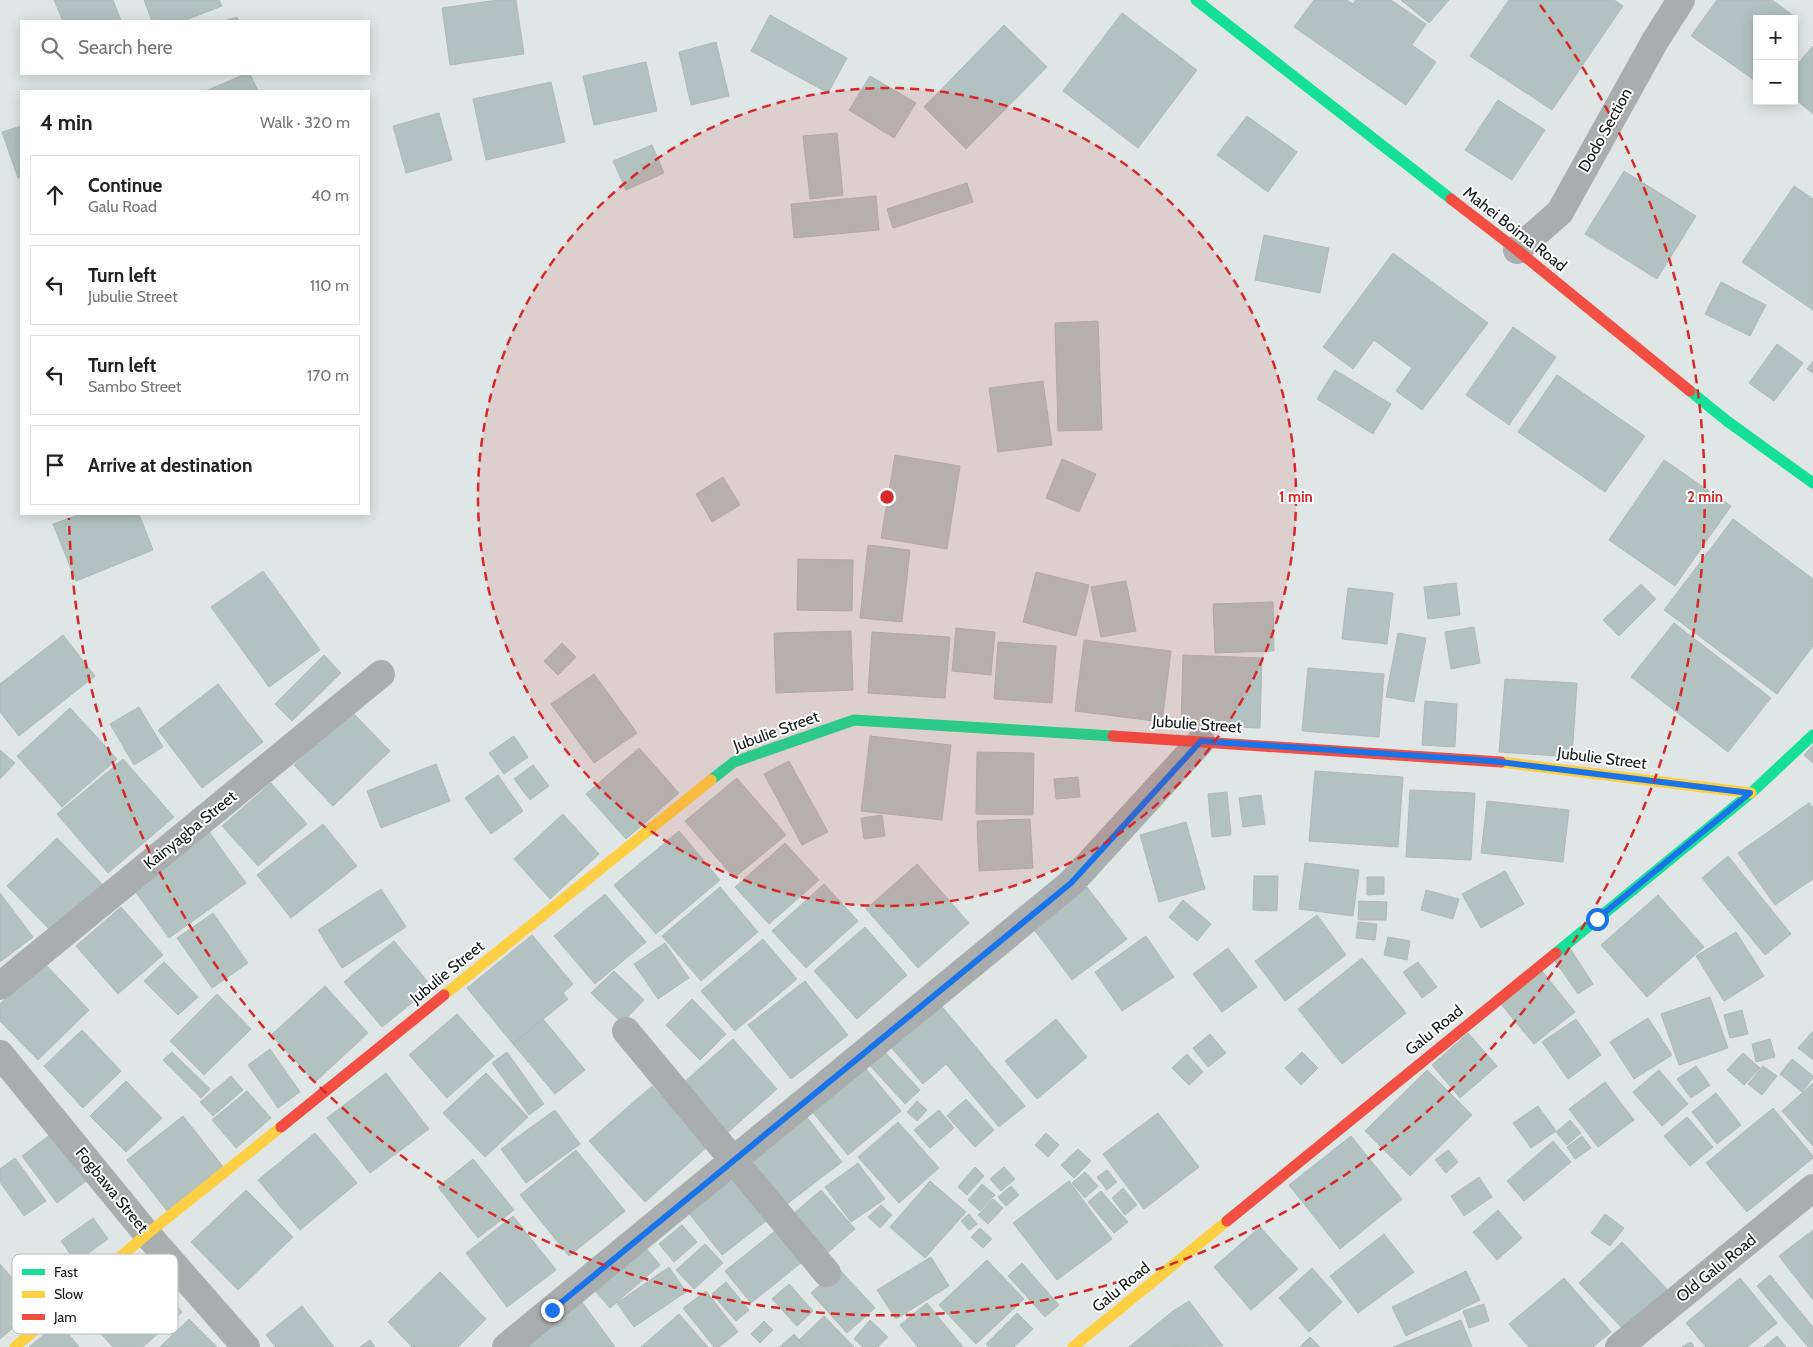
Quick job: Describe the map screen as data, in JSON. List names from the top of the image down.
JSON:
{
  "streets": {
    "street": [
      "Dodo Section",
      "Mahei Boima Road",
      "Jubulie Street",
      "Kainyagba Street",
      "Galu Road",
      "Fogbawa Street",
      "Old Galu Road"
    ]
  },
  "crossings": [
    ["Dodo Section", "Mahei Boima Road"],
    ["Jubulie Street", "Galu Road"],
    ["Jubulie Street", "Fogbawa Street"]
  ],
  "legend": ["Fast", "Slow", "Jam"],
  "page": {
    "map_buttons": ["+", "−"],
    "search": "Search here",
    "heading": ["4 min", "Walk · 320 m"],
    "list": [
      ["Continue", "Galu Road", "40 m"],
      ["Turn left", "Jubulie Street", "110 m"],
      ["Turn left", "Sambo Street", "170 m"],
      "Arrive at destination"
    ]
  },
  "rings": ["1 min", "2 min"]
}
